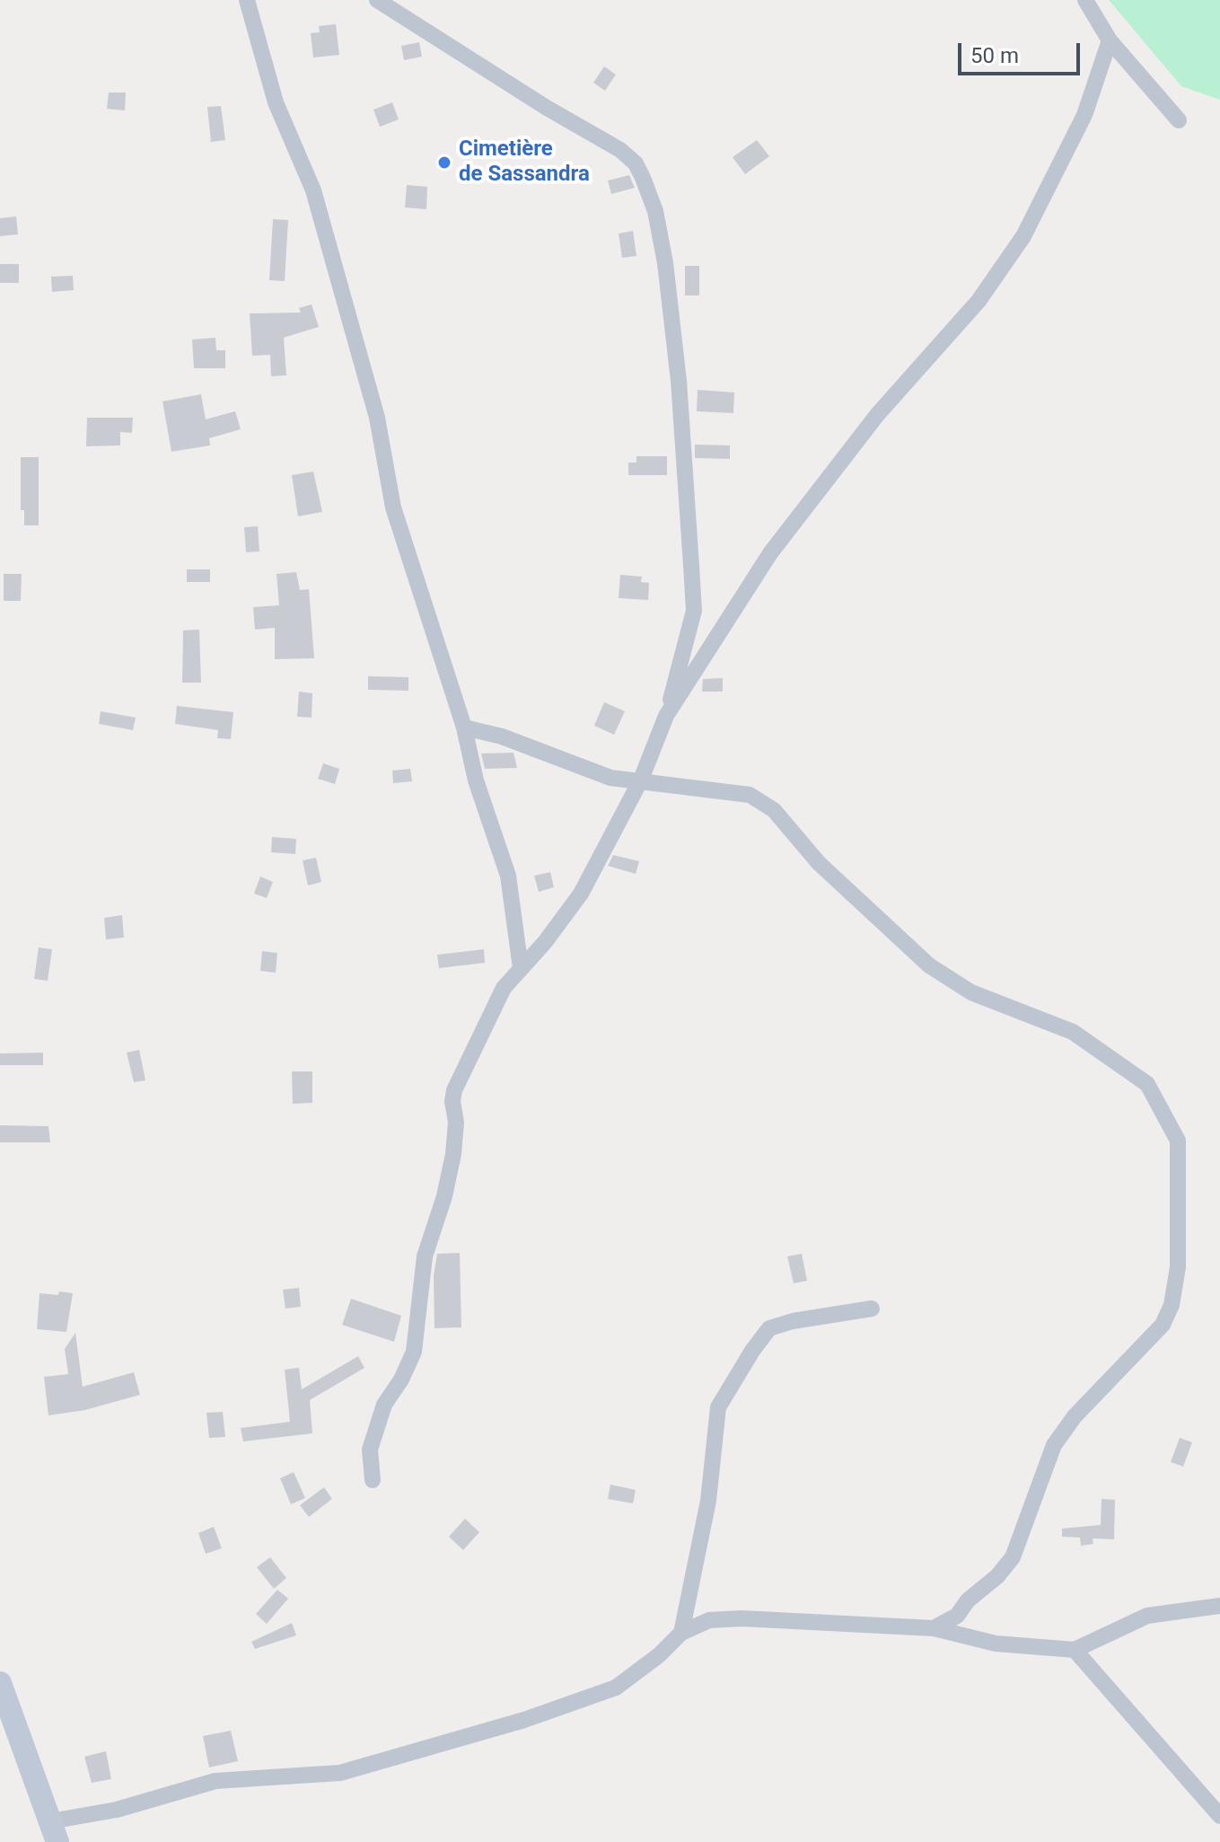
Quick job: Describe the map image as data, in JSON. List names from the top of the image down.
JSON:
{
  "places": ["Cimetière de Sassandra"],
  "scale_bar": "50 m"
}
